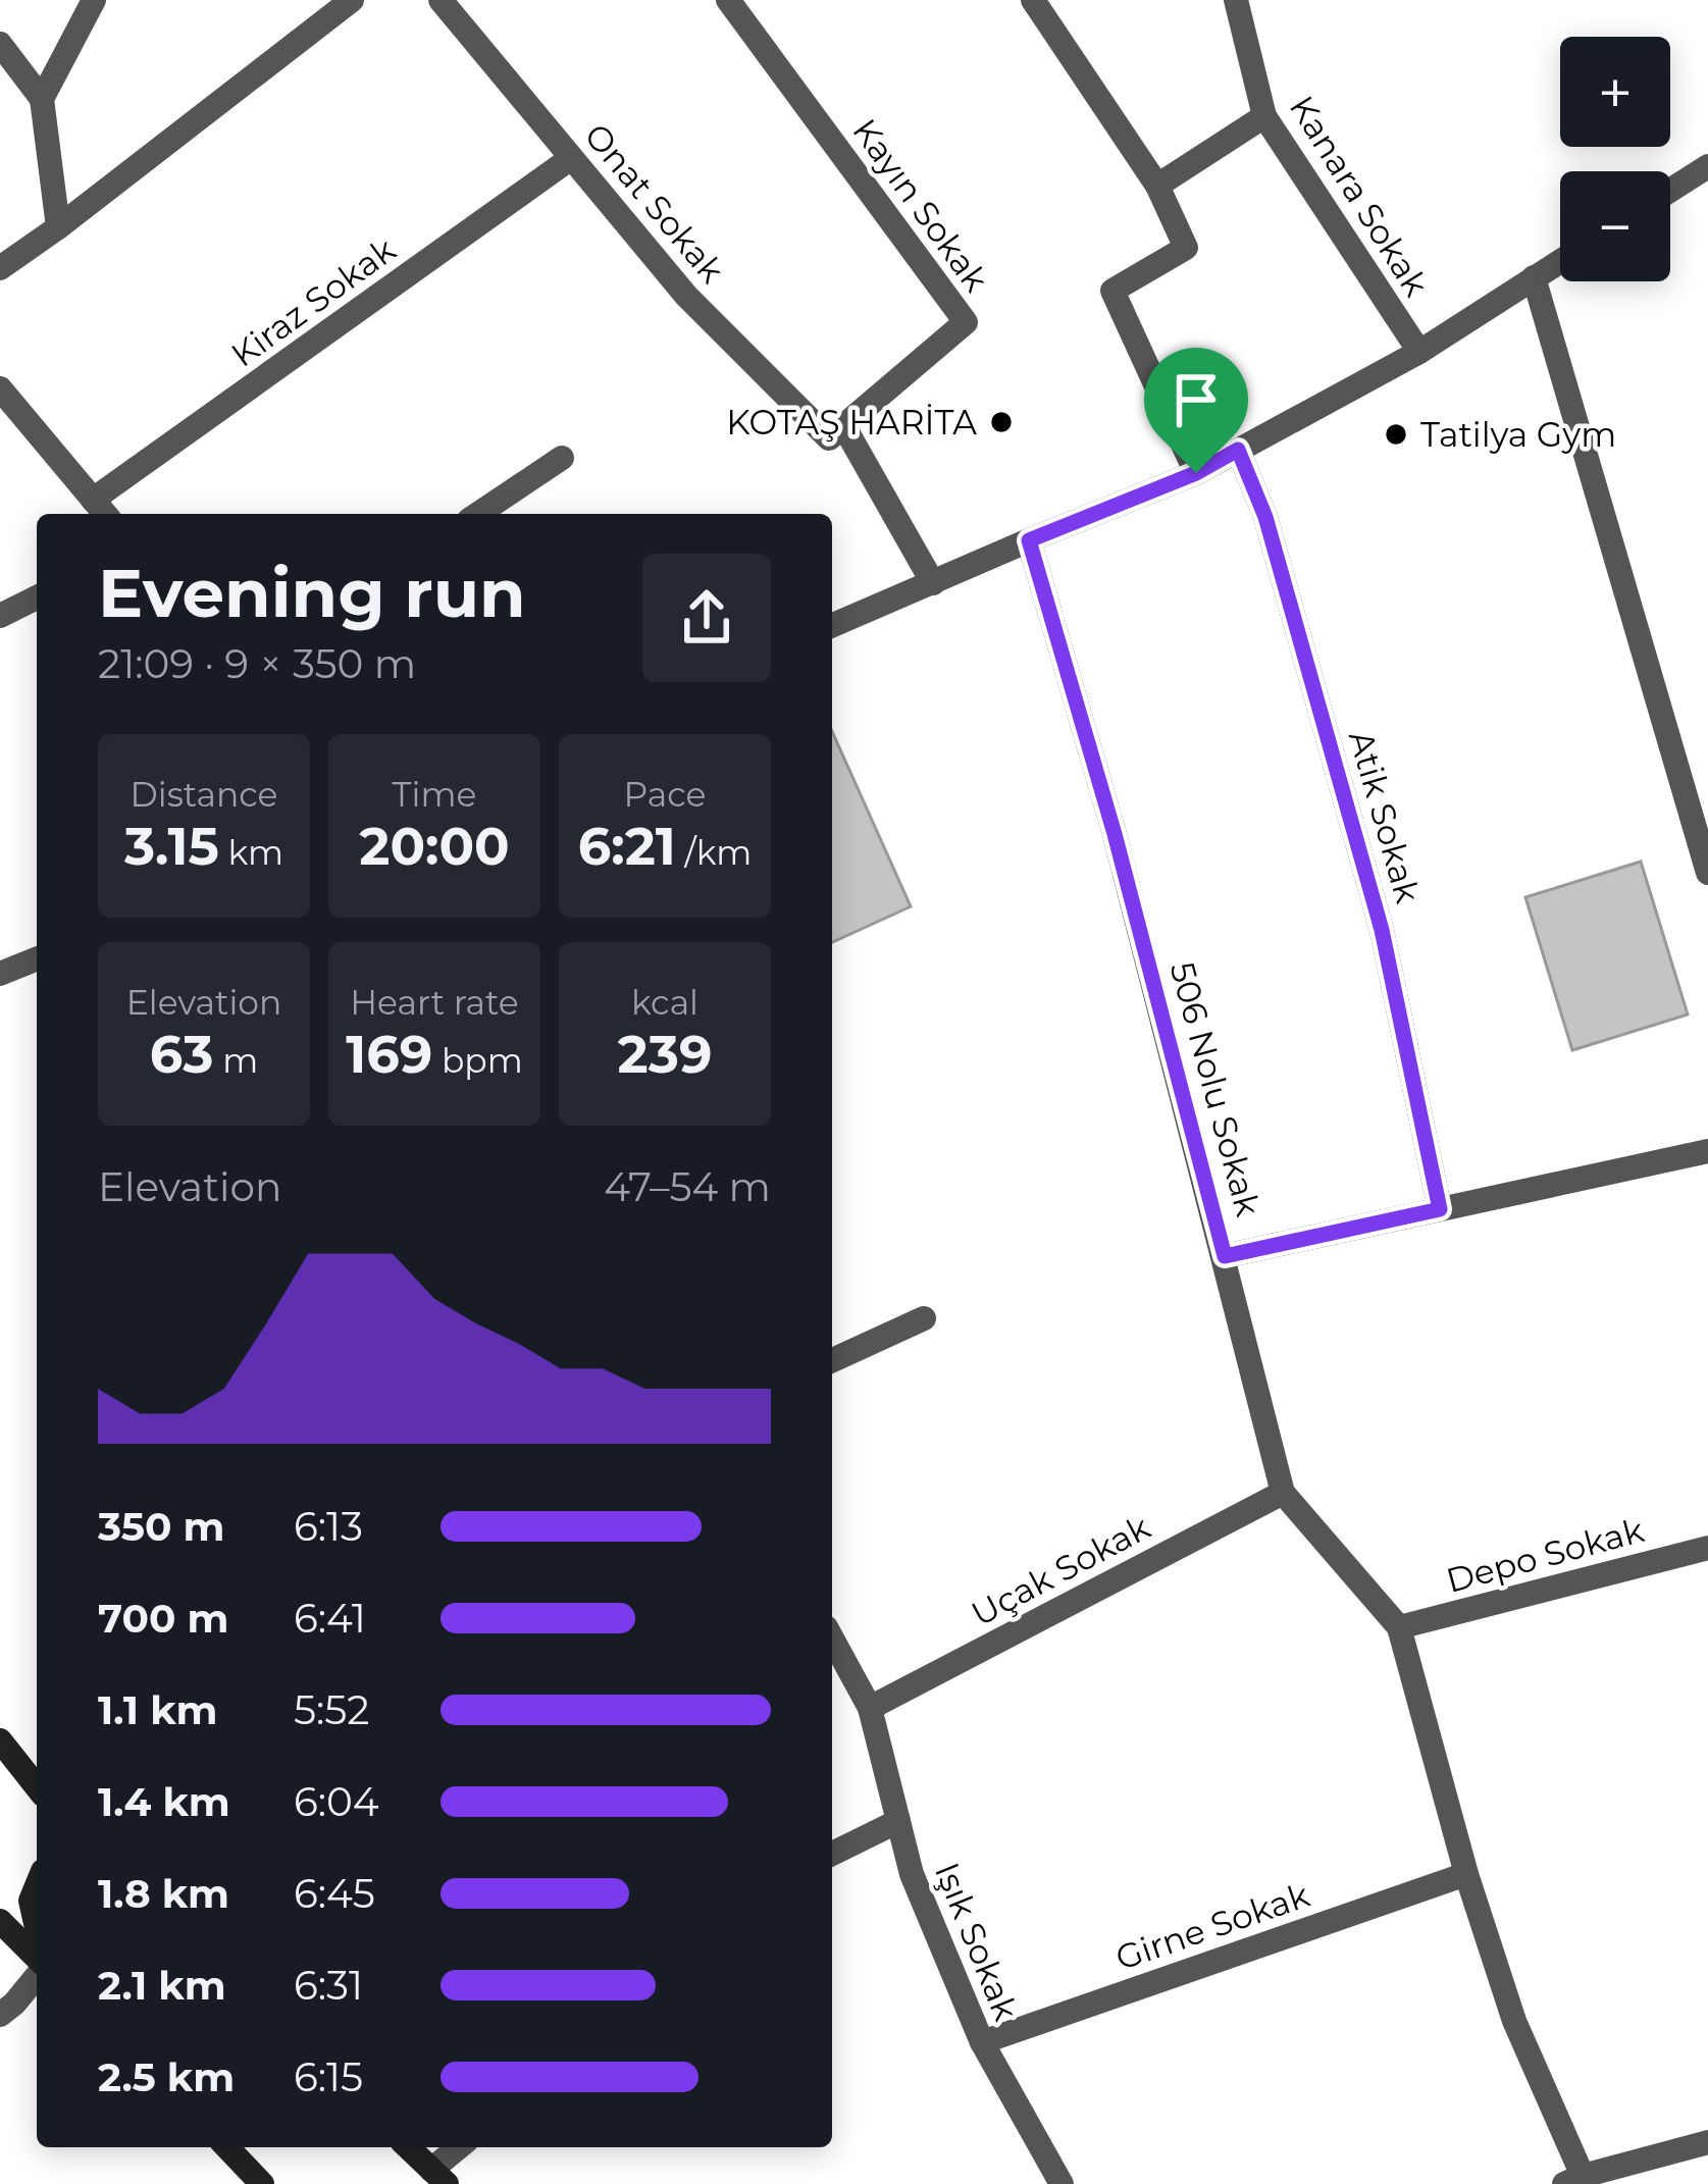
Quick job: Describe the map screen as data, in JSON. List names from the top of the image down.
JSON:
{
  "streets": {
    "street": [
      "Kanara Sokak",
      "Onat Sokak",
      "Kayın Sokak",
      "Kiraz Sokak",
      "Atik Sokak",
      "506 Nolu Sokak",
      "Depo Sokak",
      "Uçak Sokak",
      "Girne Sokak",
      "Işık Sokak"
    ]
  },
  "crossings": [
    ["Onat Sokak", "Kayın Sokak"],
    ["Onat Sokak", "Kiraz Sokak"],
    ["506 Nolu Sokak", "Depo Sokak"],
    ["506 Nolu Sokak", "Uçak Sokak"],
    ["506 Nolu Sokak", "Girne Sokak"],
    ["Uçak Sokak", "Işık Sokak"],
    ["Girne Sokak", "Işık Sokak"]
  ],
  "places": ["KOTAŞ HARİTA", "Tatilya Gym"],
  "page": {
    "map_buttons": ["+", "−"],
    "heading": ["Evening run", "21:09 · 9 × 350 m"],
    "stats": [
      ["Distance", "3.15 km"],
      ["Time", "20:00"],
      ["Pace", "6:21 /km"],
      ["Elevation", "63 m"],
      ["Heart rate", "169 bpm"],
      ["kcal", "239"]
    ],
    "chart": ["Elevation", "47–54 m"],
    "list": [
      {
        "name": "350 m",
        "note": "6:13"
      },
      {
        "name": "700 m",
        "note": "6:41"
      },
      {
        "name": "1.1 km",
        "note": "5:52"
      },
      {
        "name": "1.4 km",
        "note": "6:04"
      },
      {
        "name": "1.8 km",
        "note": "6:45"
      },
      {
        "name": "2.1 km",
        "note": "6:31"
      },
      {
        "name": "2.5 km",
        "note": "6:15"
      }
    ]
  }
}
